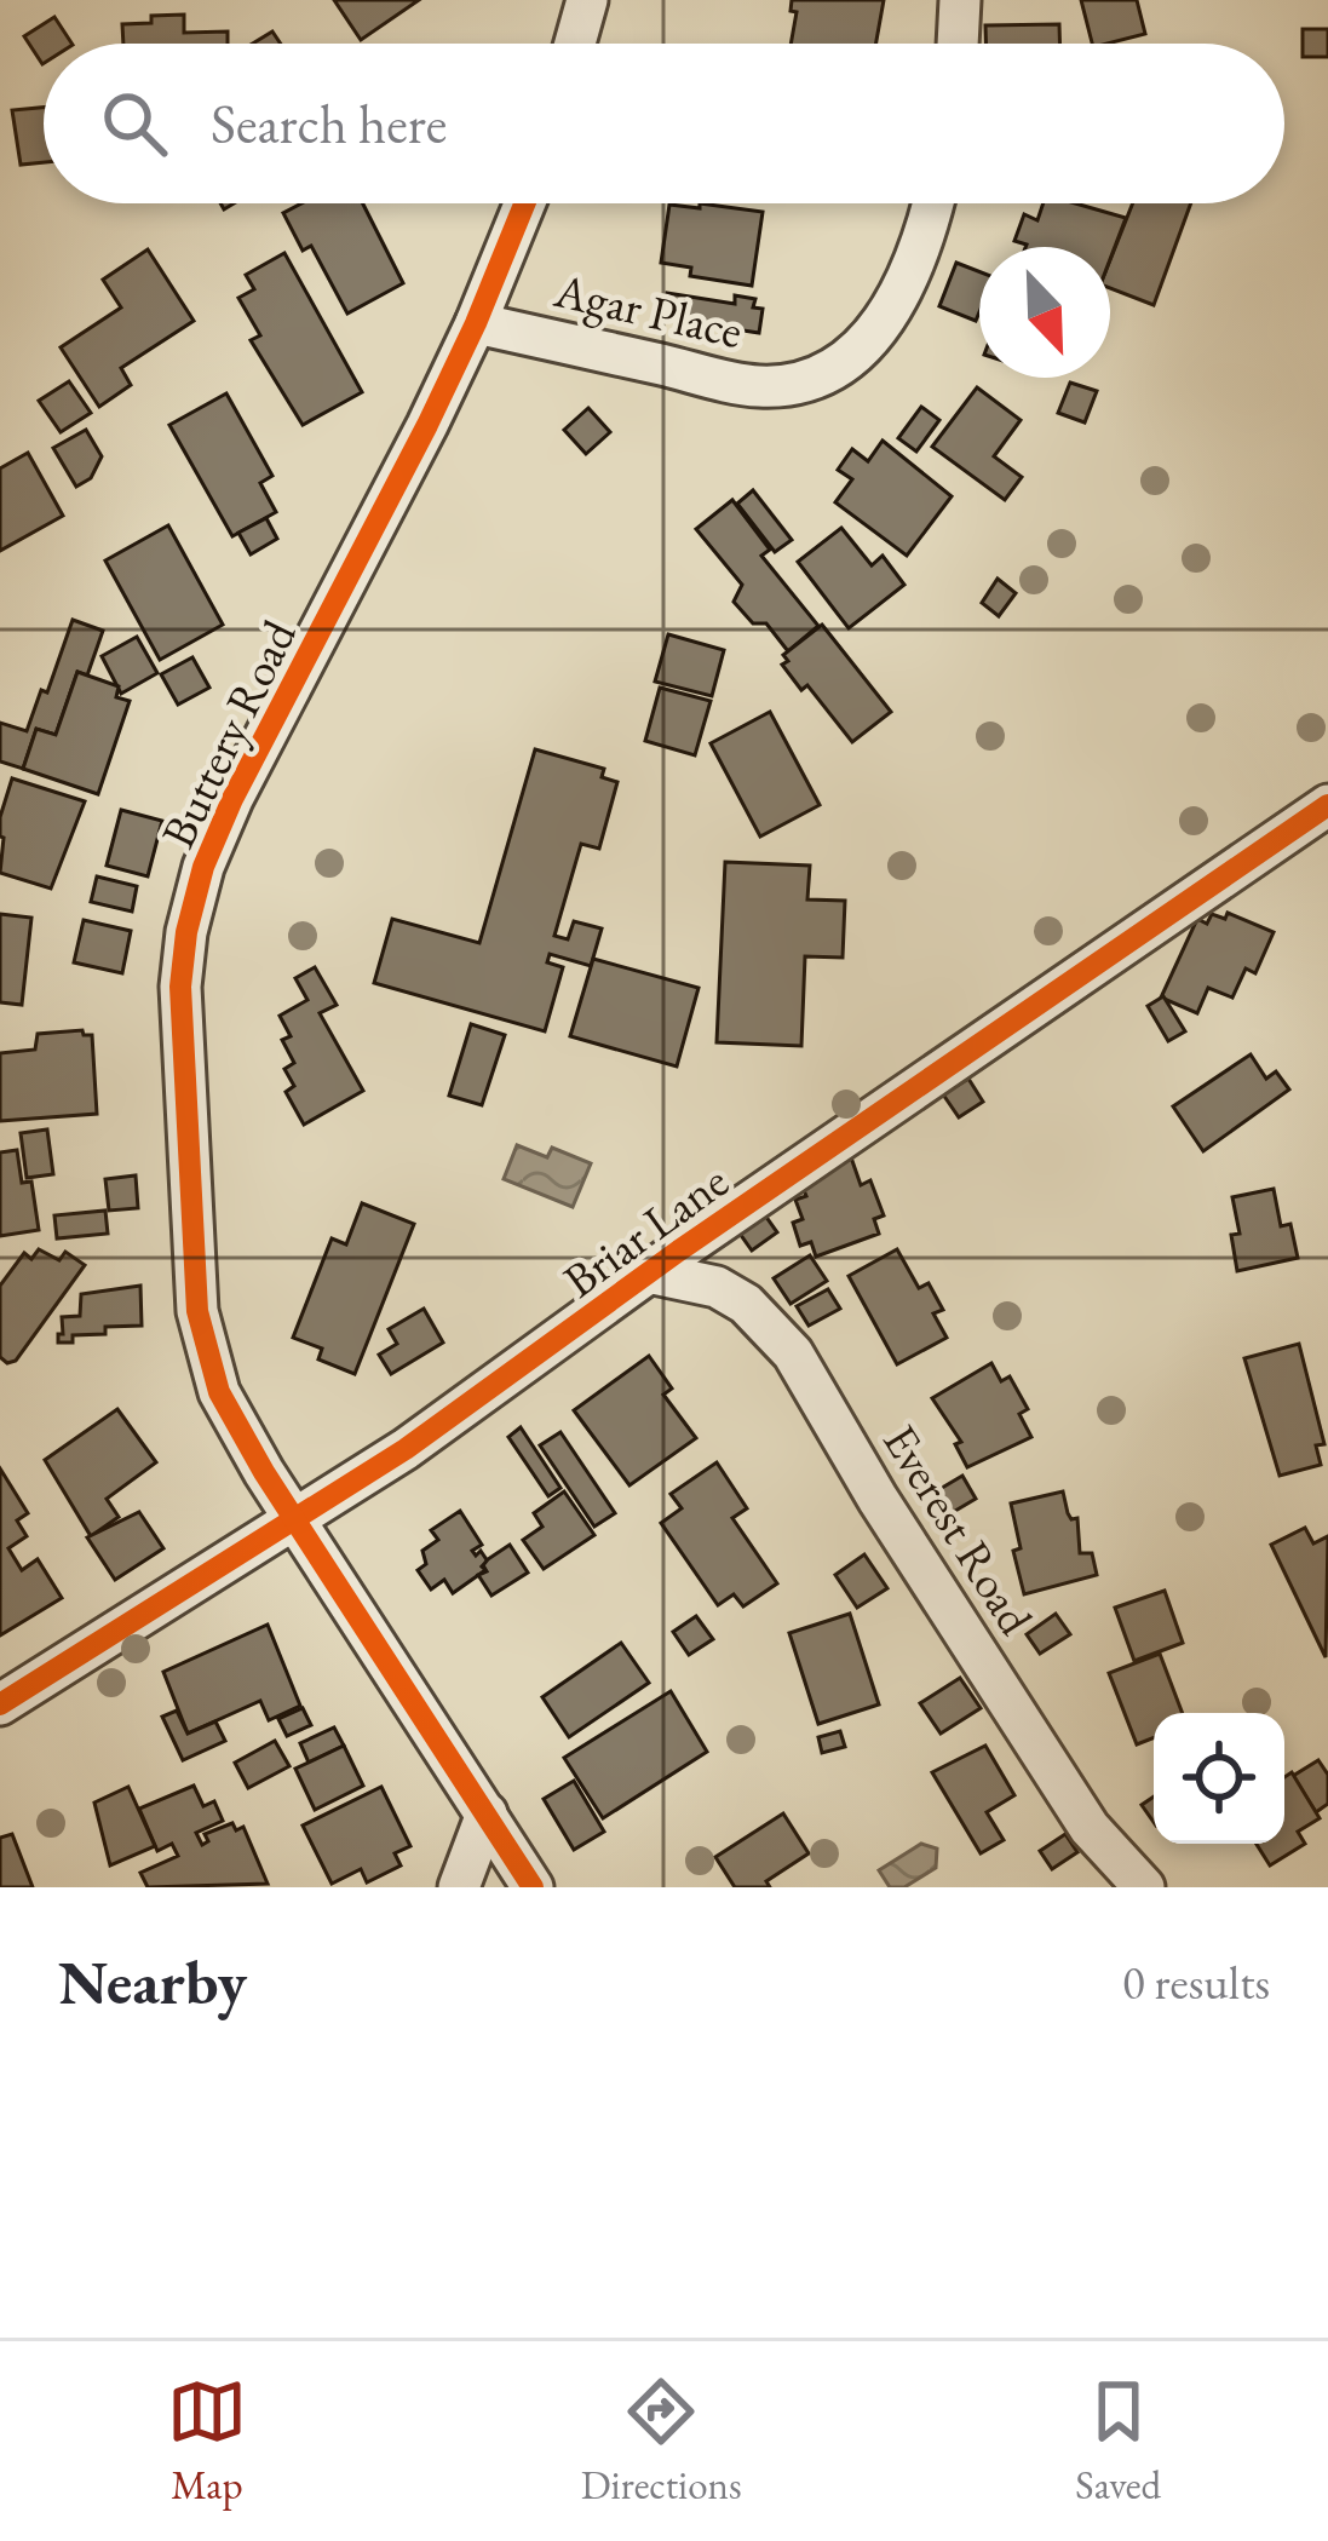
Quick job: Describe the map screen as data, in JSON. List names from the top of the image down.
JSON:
{
  "streets": {
    "street": [
      "Agar Place",
      "Buttery Road",
      "Briar Lane",
      "Everest Road"
    ]
  },
  "crossings": [
    ["Agar Place", "Buttery Road"],
    ["Buttery Road", "Briar Lane"],
    ["Briar Lane", "Everest Road"]
  ],
  "north": "bottom right",
  "page": {
    "search": "Search here",
    "heading": ["Nearby", "0 results"],
    "nav": ["Map", "Directions", "Saved"]
  }
}
